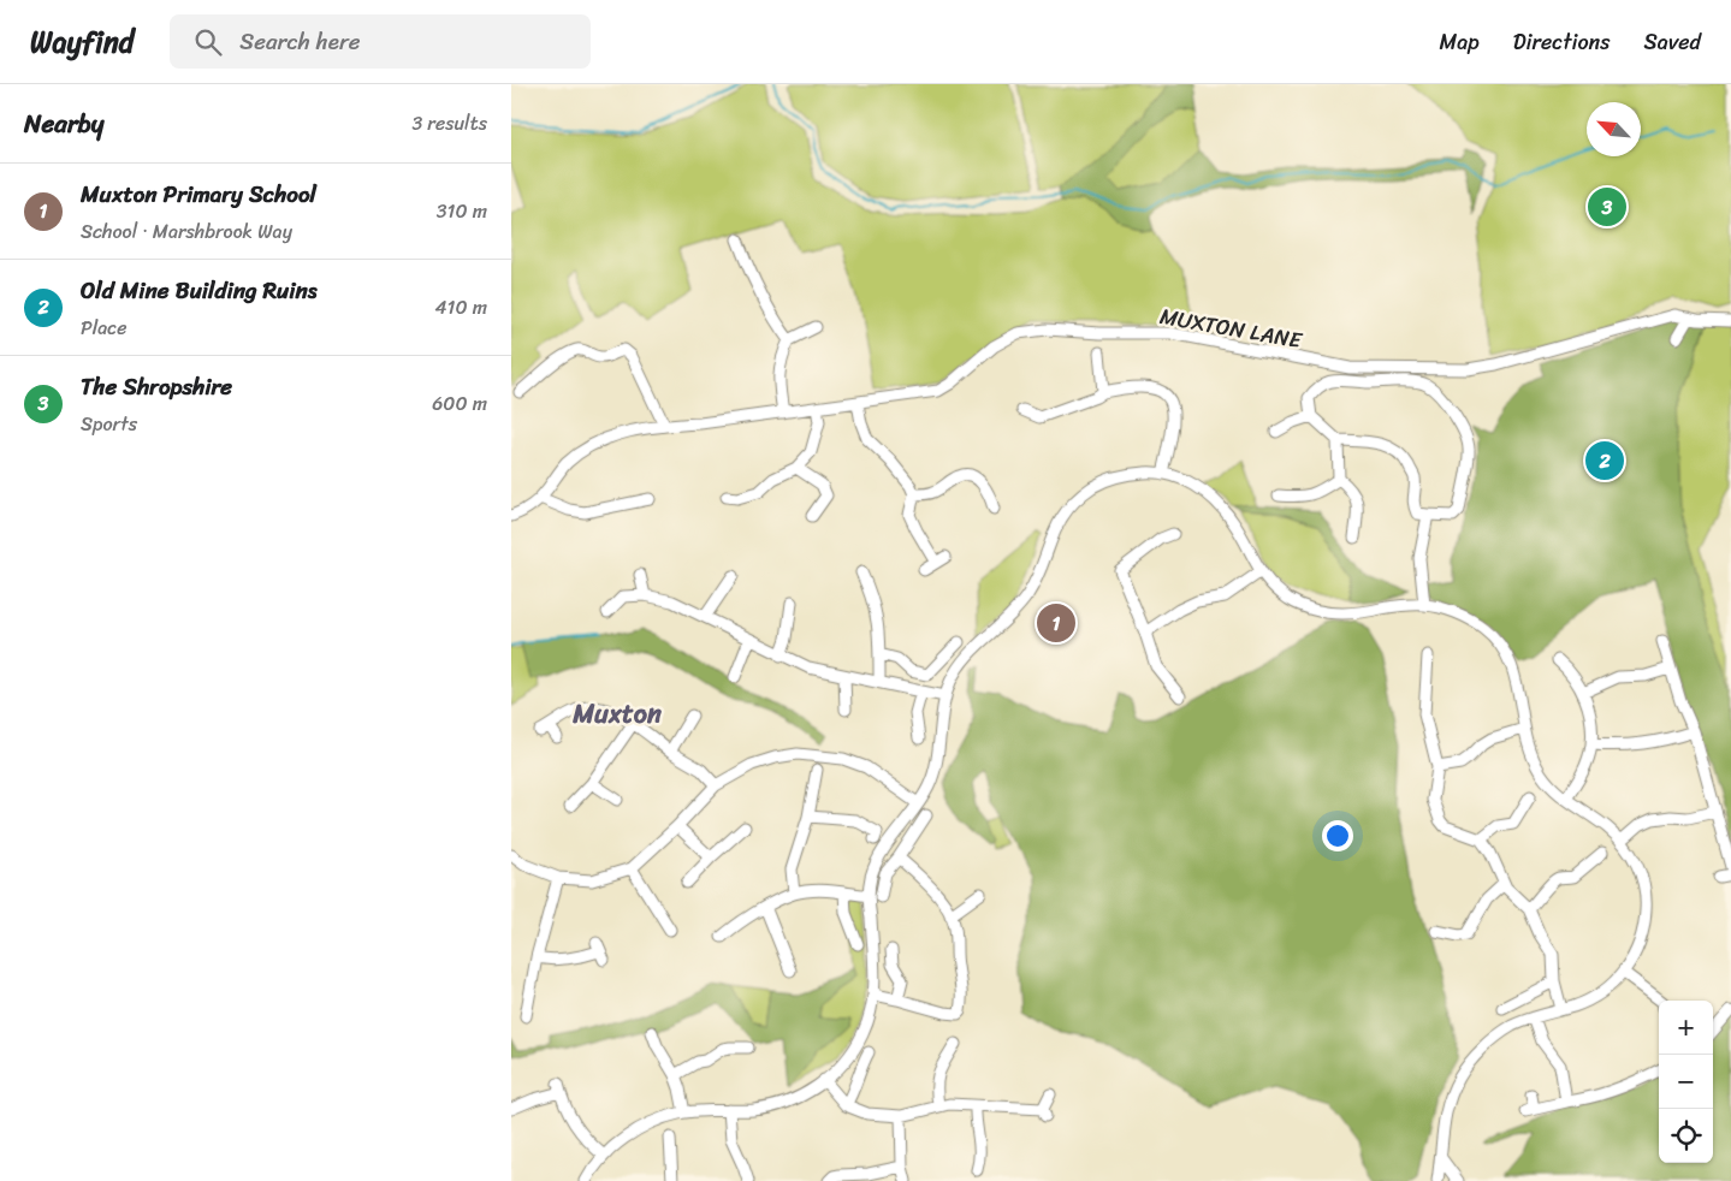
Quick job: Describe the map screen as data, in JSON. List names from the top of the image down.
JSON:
{
  "streets": {
    "street": ["MUXTON LANE"]
  },
  "districts": ["Muxton"],
  "north": "top left",
  "page": {
    "header": "Wayfind",
    "search": "Search here",
    "nav": ["Map", "Directions", "Saved"],
    "heading": ["Nearby", "3 results"],
    "list": [
      {
        "mark": "1",
        "name": "Muxton Primary School",
        "note": "School · Marshbrook Way",
        "value": "310 m"
      },
      {
        "mark": "2",
        "name": "Old Mine Building Ruins",
        "note": "Place",
        "value": "410 m"
      },
      {
        "mark": "3",
        "name": "The Shropshire",
        "note": "Sports",
        "value": "600 m"
      }
    ],
    "pins": ["3", "2", "1"],
    "map_buttons": ["+", "−"]
  }
}
